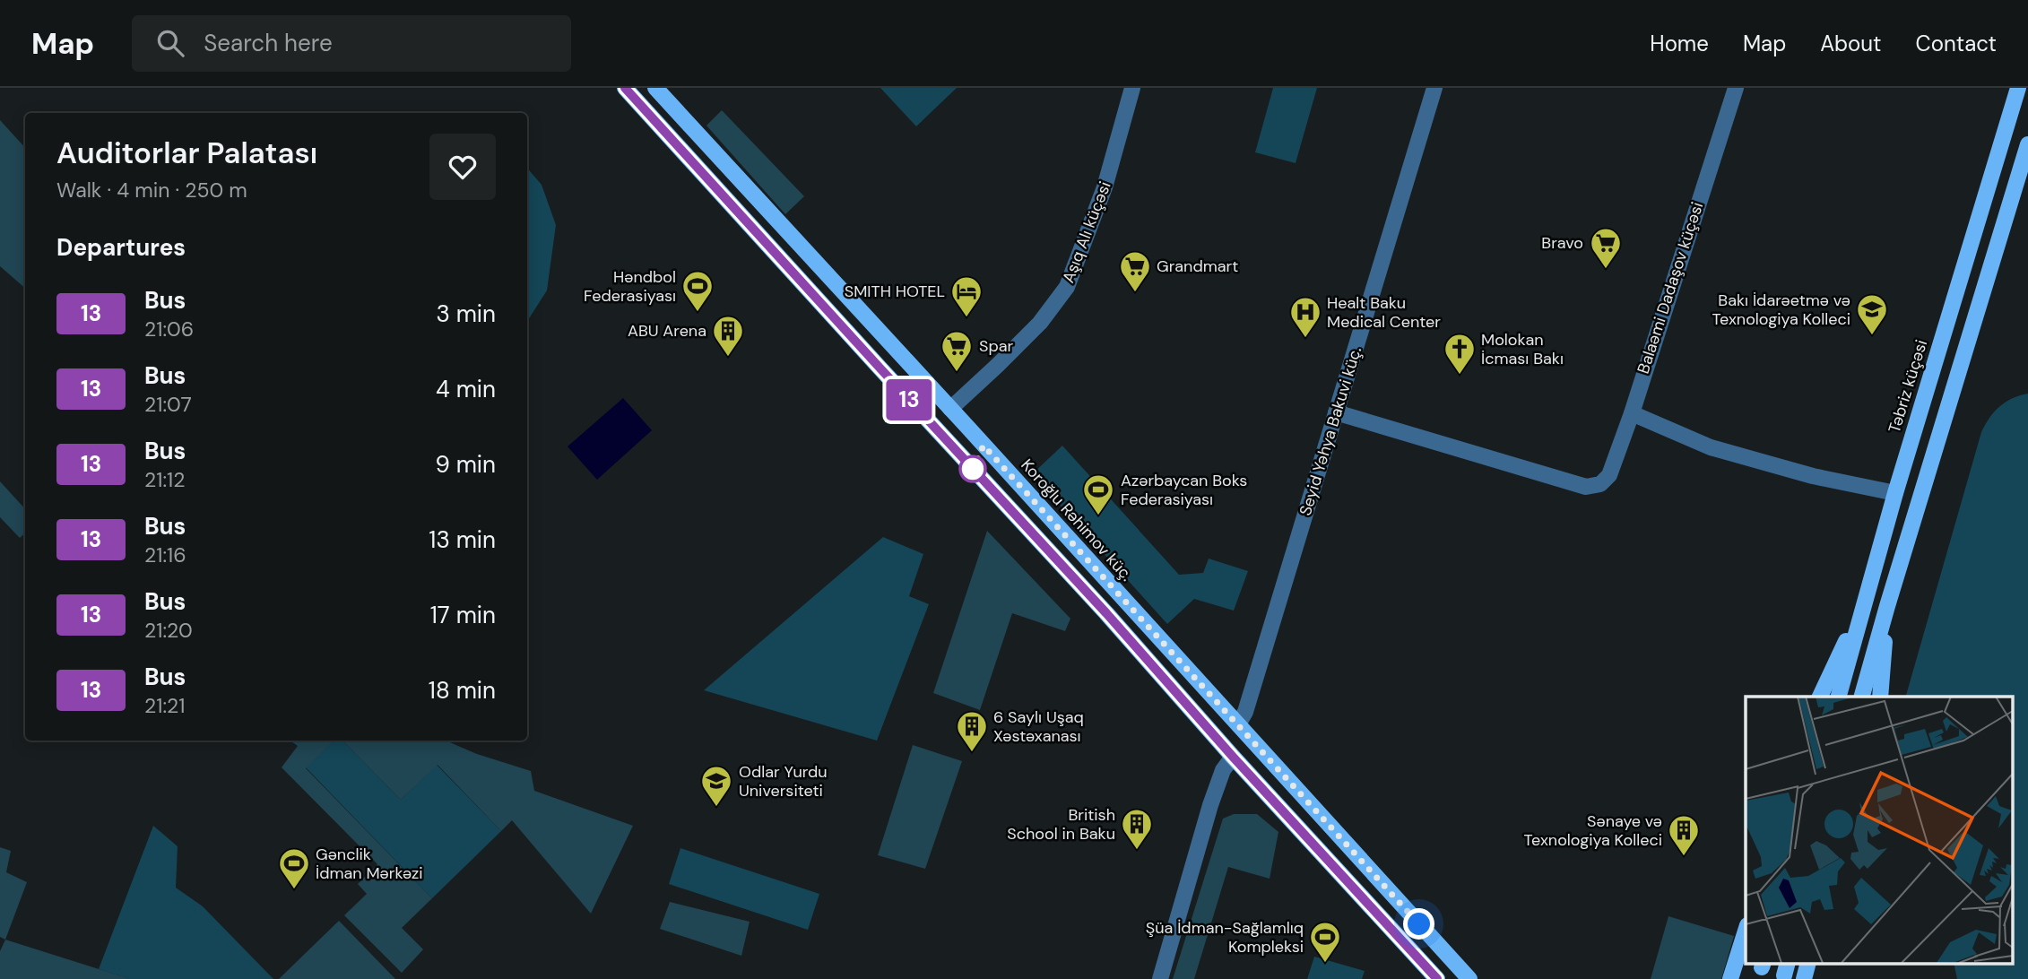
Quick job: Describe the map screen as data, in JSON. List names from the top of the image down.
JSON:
{
  "streets": {
    "main road": ["Təbriz küçəsi", "Koroğlu Rəhimov küç."],
    "street": ["Aşıq Alı küçəsi", "Balaəmi Dadaşov küçəsi", "Seyid Yəhya Bakuvi küç."]
  },
  "crossings": [
    ["Aşıq Alı küçəsi", "Koroğlu Rəhimov küç."],
    ["Balaəmi Dadaşov küçəsi", "Seyid Yəhya Bakuvi küç."],
    ["Seyid Yəhya Bakuvi küç.", "Koroğlu Rəhimov küç."]
  ],
  "places": {
    "supermarket": ["Bravo", "Grandmart", "Spar"],
    "sports": [
      "Həndbol Federasiyası",
      "Azərbaycan Boks Federasiyası",
      "Gənclik İdman Mərkəzi",
      "Şüa İdman-Sağlamlıq Kompleksi"
    ],
    "hotel": ["SMITH HOTEL"],
    "school or university": ["Bakı İdarəetmə və Texnologiya Kolleci", "Odlar Yurdu Universiteti"],
    "hospital": ["Healt Baku Medical Center"],
    "building": [
      "ABU Arena",
      "6 Saylı Uşaq Xəstəxanası",
      "British School in Baku",
      "Sənaye və Texnologiya Kolleci"
    ],
    "church": ["Molokan İcması Bakı"]
  },
  "lines": ["bus line 13"],
  "page": {
    "header": "Map",
    "search": "Search here",
    "nav": [
      "Home",
      "Map",
      "About",
      "Contact"
    ],
    "on_map": "13",
    "heading": [
      ["Auditorlar Palatası", "Walk · 4 min · 250 m"],
      "Departures"
    ],
    "list": [
      {
        "mark": "13",
        "name": "Bus",
        "note": "21:06",
        "value": "3 min"
      },
      {
        "mark": "13",
        "name": "Bus",
        "note": "21:07",
        "value": "4 min"
      },
      {
        "mark": "13",
        "name": "Bus",
        "note": "21:12",
        "value": "9 min"
      },
      {
        "mark": "13",
        "name": "Bus",
        "note": "21:16",
        "value": "13 min"
      },
      {
        "mark": "13",
        "name": "Bus",
        "note": "21:20",
        "value": "17 min"
      },
      {
        "mark": "13",
        "name": "Bus",
        "note": "21:21",
        "value": "18 min"
      }
    ]
  }
}
